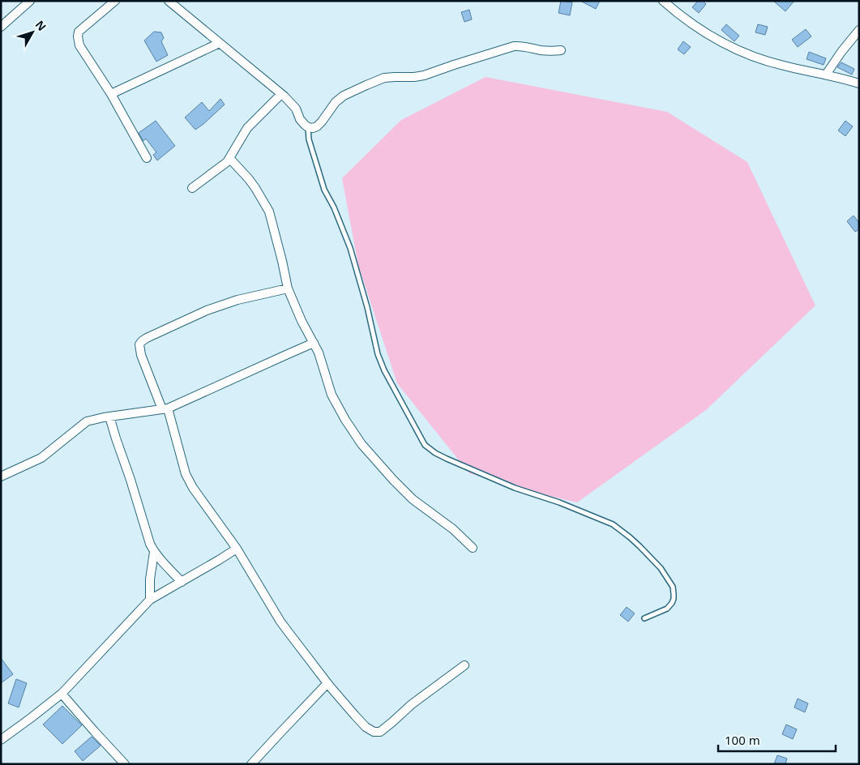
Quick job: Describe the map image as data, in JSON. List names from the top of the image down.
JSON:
{
  "scale_bar": "100 m",
  "north": "top right"
}
